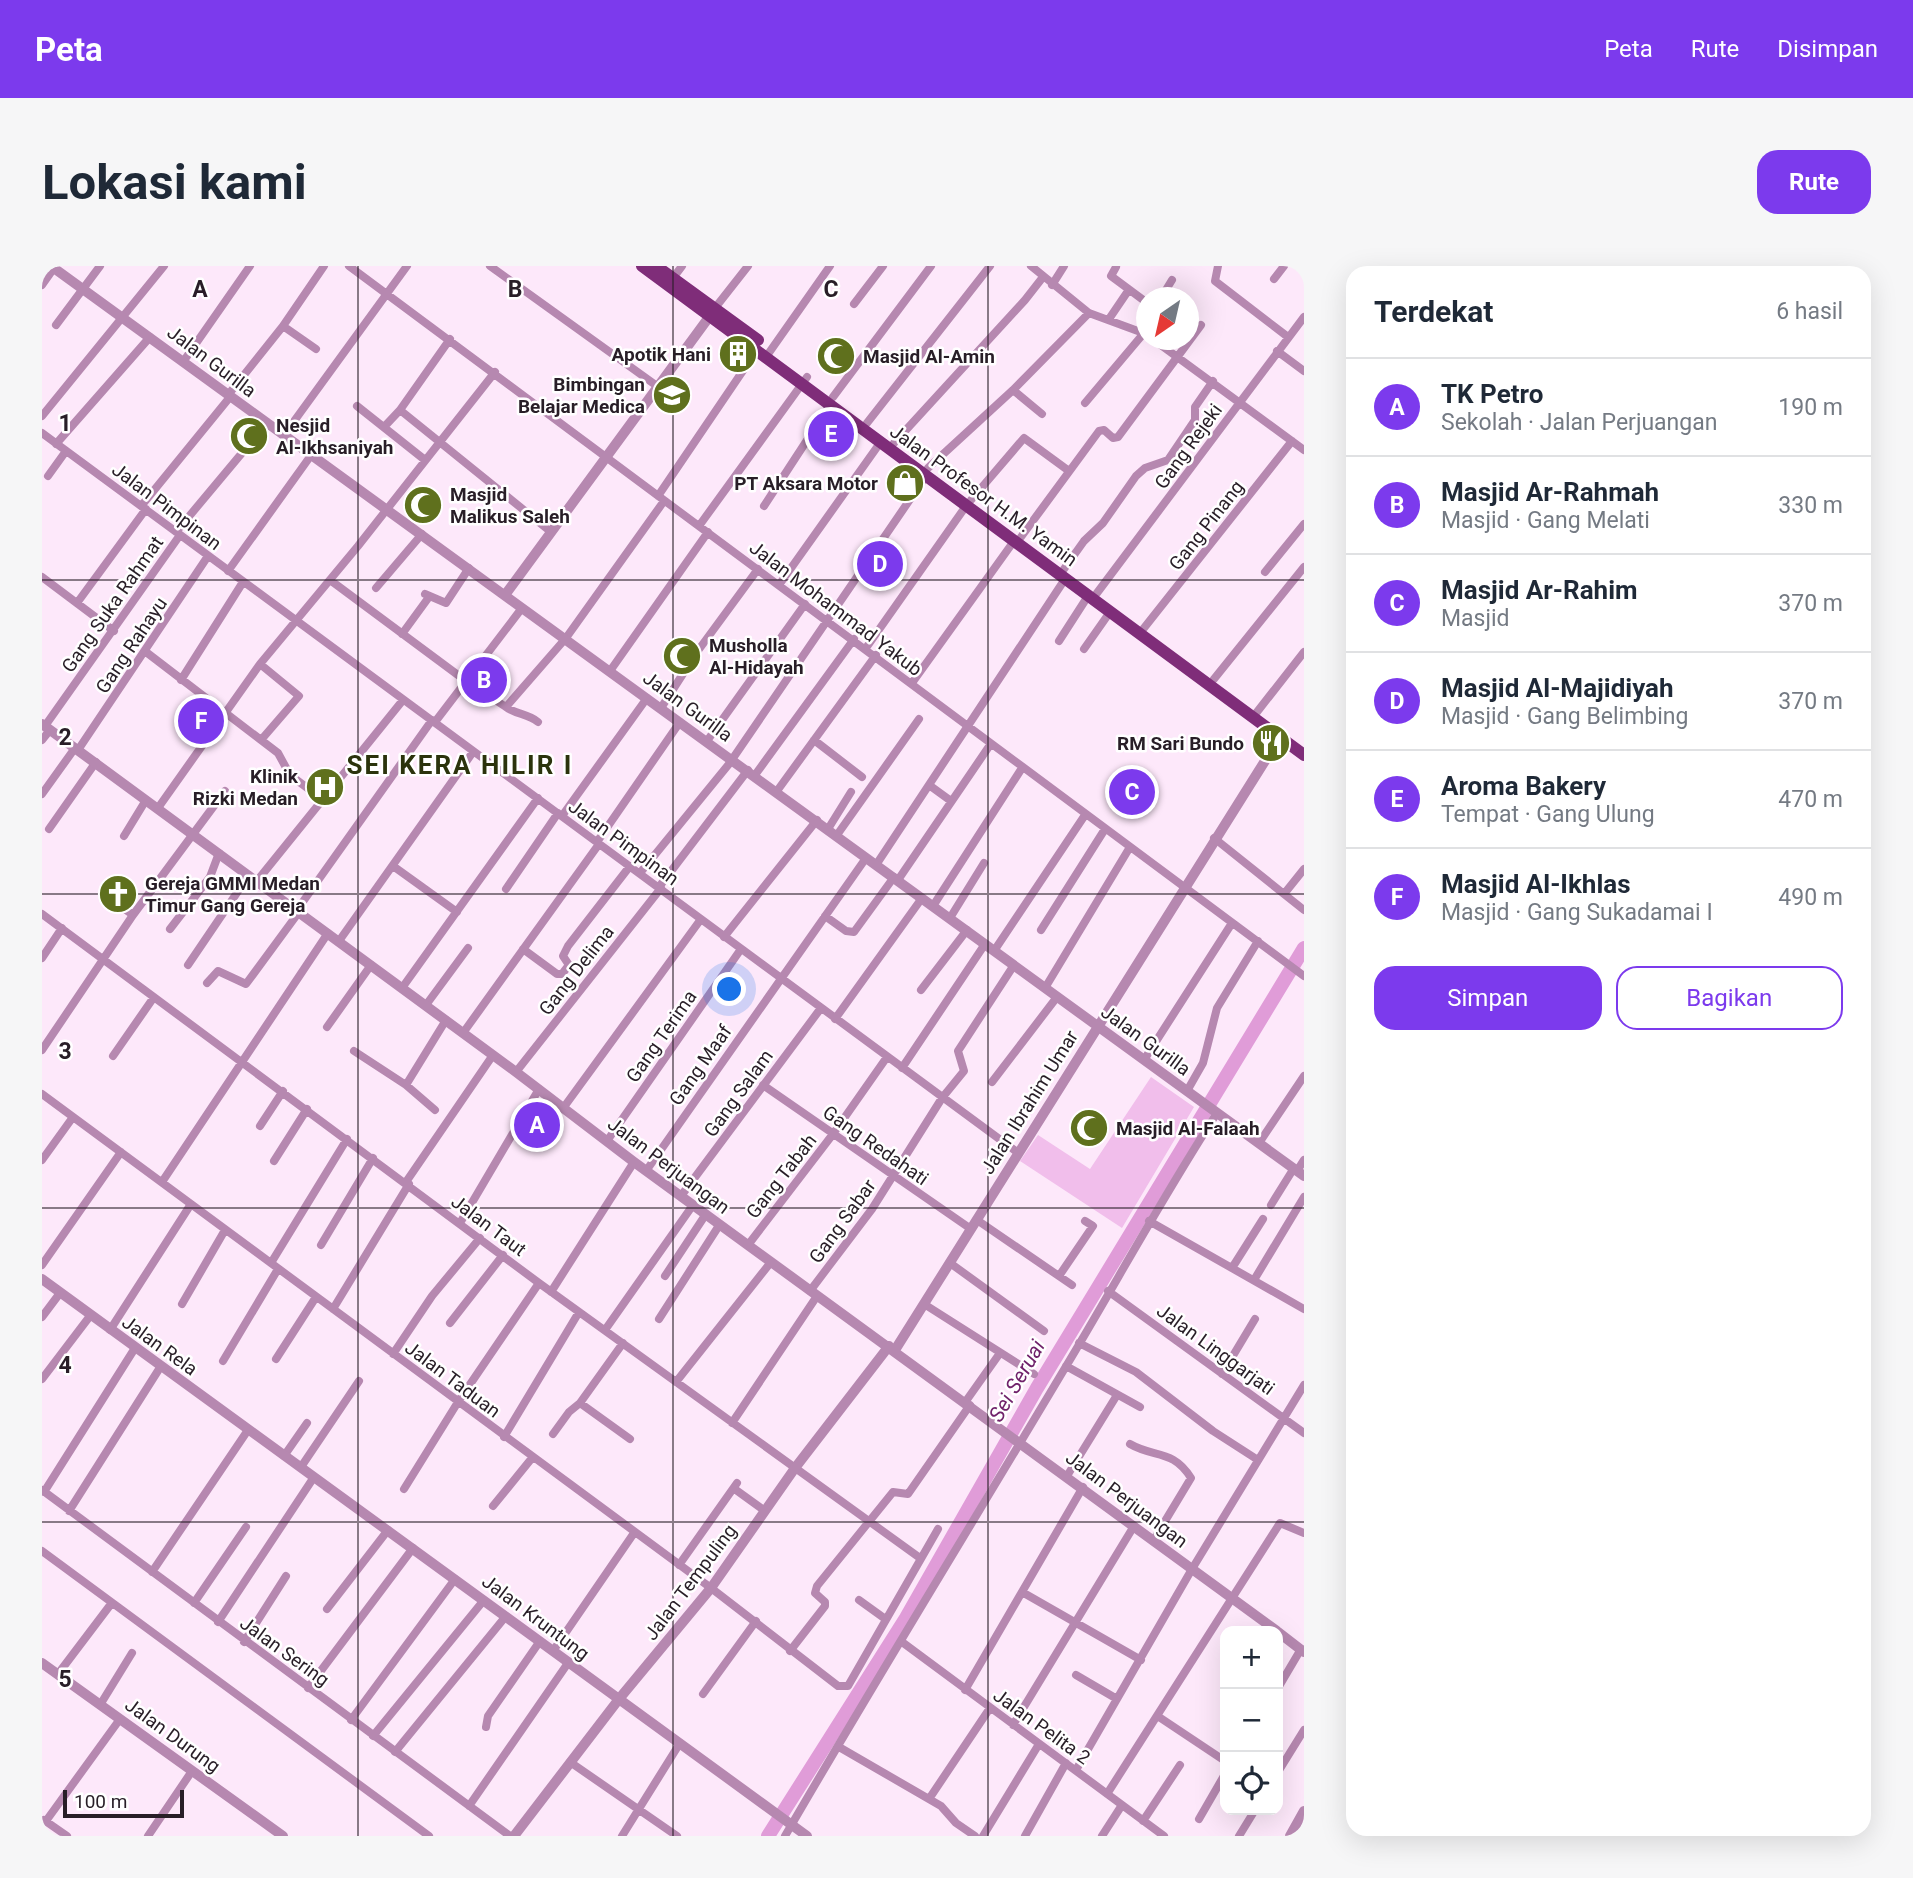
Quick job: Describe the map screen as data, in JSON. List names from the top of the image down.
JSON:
{
  "streets": {
    "main road": ["Jalan Profesor H.M. Yamin"],
    "street": [
      "Jalan Gurilla",
      "Gang Rejeki",
      "Jalan Pimpinan",
      "Gang Pinang",
      "Gang Suka Rahmat",
      "Jalan Mohammad Yakub",
      "Gang Rahayu",
      "Gang Delima",
      "Gang Terima",
      "Gang Maaf",
      "Gang Salam",
      "Jalan Ibrahim Umar",
      "Gang Redahati",
      "Jalan Perjuangan",
      "Gang Tabah",
      "Gang Sabar",
      "Jalan Taut",
      "Jalan Rela",
      "Jalan Linggarjati",
      "Jalan Taduan",
      "Jalan Tempuling",
      "Jalan Kruntung",
      "Jalan Sering",
      "Jalan Pelita 2",
      "Jalan Durung"
    ]
  },
  "crossings": [
    ["Jalan Gurilla", "Gang Suka Rahmat"],
    ["Jalan Gurilla", "Gang Delima"],
    ["Jalan Gurilla", "Gang Maaf"],
    ["Jalan Gurilla", "Jalan Ibrahim Umar"],
    ["Jalan Gurilla", "Gang Sabar"],
    ["Gang Rejeki", "Jalan Profesor H.M. Yamin"],
    ["Jalan Profesor H.M. Yamin", "Gang Pinang"],
    ["Jalan Profesor H.M. Yamin", "Jalan Ibrahim Umar"],
    ["Jalan Pimpinan", "Gang Suka Rahmat"],
    ["Jalan Pimpinan", "Gang Rahayu"],
    ["Jalan Pimpinan", "Gang Delima"],
    ["Jalan Pimpinan", "Gang Terima"],
    ["Jalan Pimpinan", "Gang Maaf"],
    ["Jalan Pimpinan", "Gang Salam"],
    ["Jalan Pimpinan", "Jalan Ibrahim Umar"],
    ["Jalan Pimpinan", "Gang Tabah"],
    ["Jalan Pimpinan", "Gang Sabar"],
    ["Gang Suka Rahmat", "Jalan Perjuangan"],
    ["Jalan Mohammad Yakub", "Gang Delima"],
    ["Jalan Mohammad Yakub", "Jalan Ibrahim Umar"],
    ["Gang Rahayu", "Jalan Perjuangan"],
    ["Gang Delima", "Jalan Perjuangan"],
    ["Gang Terima", "Jalan Perjuangan"],
    ["Gang Maaf", "Jalan Perjuangan"],
    ["Gang Salam", "Gang Redahati"],
    ["Gang Salam", "Jalan Perjuangan"],
    ["Jalan Ibrahim Umar", "Gang Redahati"],
    ["Jalan Ibrahim Umar", "Jalan Perjuangan"],
    ["Jalan Ibrahim Umar", "Jalan Tempuling"],
    ["Gang Redahati", "Gang Tabah"],
    ["Gang Redahati", "Gang Sabar"],
    ["Jalan Perjuangan", "Gang Tabah"],
    ["Jalan Perjuangan", "Gang Sabar"],
    ["Jalan Perjuangan", "Jalan Tempuling"],
    ["Gang Sabar", "Jalan Taut"],
    ["Jalan Taut", "Jalan Tempuling"],
    ["Jalan Rela", "Jalan Kruntung"],
    ["Jalan Taduan", "Jalan Tempuling"],
    ["Jalan Tempuling", "Jalan Kruntung"],
    ["Jalan Tempuling", "Jalan Sering"]
  ],
  "districts": ["SEI KERA HILIR I"],
  "water": ["Sei Seruai"],
  "places": {
    "building": ["Apotik Hani"],
    "mosque": [
      "Masjid Al-Amin",
      "Nesjid Al-Ikhsaniyah",
      "Masjid Malikus Saleh",
      "Musholla Al-Hidayah",
      "Masjid Al-Falaah"
    ],
    "school or university": ["Bimbingan Belajar Medica"],
    "shop": ["PT Aksara Motor"],
    "restaurant": ["RM Sari Bundo"],
    "hospital": ["Klinik Rizki Medan"],
    "church": ["Gereja GMMI Medan Timur Gang Gereja"]
  },
  "scale_bar": "100 m",
  "north": "bottom left",
  "page": {
    "header": "Peta",
    "nav": ["Peta", "Rute", "Disimpan"],
    "buttons": [
      "Rute",
      ["Simpan", "Bagikan"]
    ],
    "title": "Lokasi kami",
    "heading": ["Terdekat", "6 hasil"],
    "list": [
      {
        "mark": "A",
        "name": "TK Petro",
        "note": "Sekolah · Jalan Perjuangan",
        "value": "190 m"
      },
      {
        "mark": "B",
        "name": "Masjid Ar-Rahmah",
        "note": "Masjid · Gang Melati",
        "value": "330 m"
      },
      {
        "mark": "C",
        "name": "Masjid Ar-Rahim",
        "note": "Masjid",
        "value": "370 m"
      },
      {
        "mark": "D",
        "name": "Masjid Al-Majidiyah",
        "note": "Masjid · Gang Belimbing",
        "value": "370 m"
      },
      {
        "mark": "E",
        "name": "Aroma Bakery",
        "note": "Tempat · Gang Ulung",
        "value": "470 m"
      },
      {
        "mark": "F",
        "name": "Masjid Al-Ikhlas",
        "note": "Masjid · Gang Sukadamai I",
        "value": "490 m"
      }
    ],
    "pins": [
      "E",
      "D",
      "B",
      "F",
      "C",
      "A"
    ],
    "map_buttons": ["+", "−"],
    "scale": "100 m"
  },
  "grid": {
    "columns": ["A", "B", "C"],
    "rows": [
      "1",
      "2",
      "3",
      "4",
      "5"
    ]
  }
}
